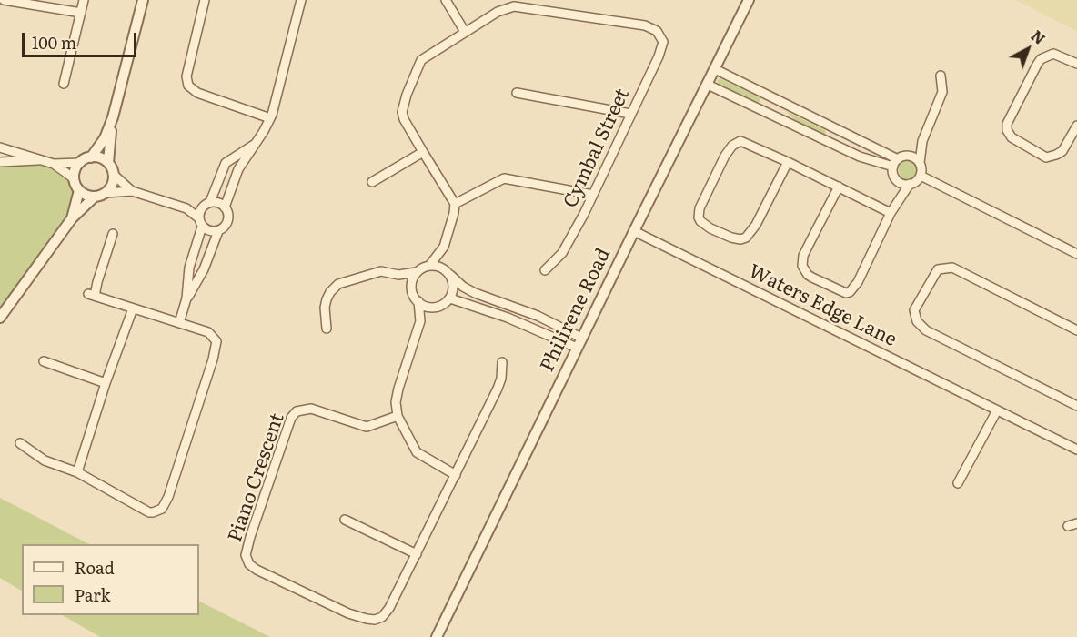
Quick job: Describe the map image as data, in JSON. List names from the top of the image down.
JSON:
{
  "streets": {
    "street": [
      "Cymbal Street",
      "Waters Edge Lane",
      "Philirene Road",
      "Piano Crescent"
    ]
  },
  "crossings": [
    ["Waters Edge Lane", "Philirene Road"]
  ],
  "legend": ["Road", "Park"],
  "scale_bar": "100 m",
  "north": "top right"
}
